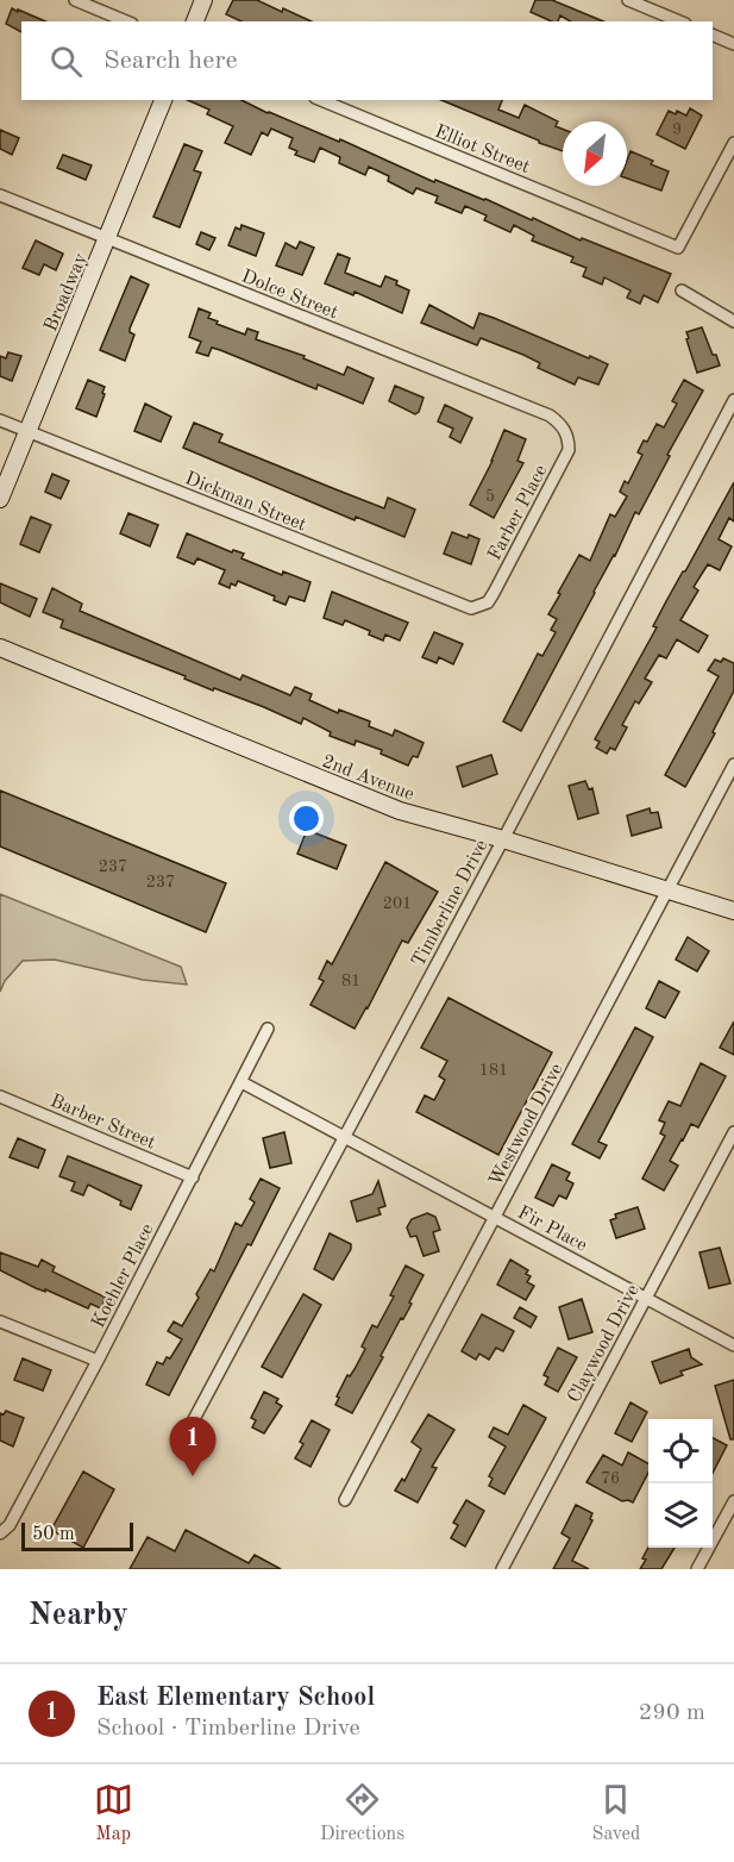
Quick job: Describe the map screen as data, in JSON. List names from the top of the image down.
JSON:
{
  "streets": {
    "street": [
      "Elliot Street",
      "Broadway",
      "Dolce Street",
      "Dickman Street",
      "Farber Place",
      "2nd Avenue",
      "Timberline Drive",
      "Barber Street",
      "Westwood Drive",
      "Fir Place",
      "Koehler Place",
      "Claywood Drive"
    ]
  },
  "crossings": [
    ["Broadway", "Dolce Street"],
    ["Broadway", "Dickman Street"],
    ["Dolce Street", "Farber Place"],
    ["Dickman Street", "Farber Place"],
    ["2nd Avenue", "Timberline Drive"],
    ["2nd Avenue", "Westwood Drive"],
    ["Timberline Drive", "Fir Place"],
    ["Barber Street", "Koehler Place"],
    ["Westwood Drive", "Fir Place"],
    ["Fir Place", "Koehler Place"],
    ["Fir Place", "Claywood Drive"]
  ],
  "house_numbers": [
    "9",
    "5",
    "237",
    "237",
    "201",
    "81",
    "181",
    "76"
  ],
  "scale_bar": "50 m",
  "north": "bottom left",
  "page": {
    "search": "Search here",
    "pins": "1",
    "scale": "50 m",
    "heading": "Nearby",
    "list": [
      {
        "mark": "1",
        "name": "East Elementary School",
        "note": "School · Timberline Drive",
        "value": "290 m"
      }
    ],
    "nav": ["Map", "Directions", "Saved"]
  }
}
